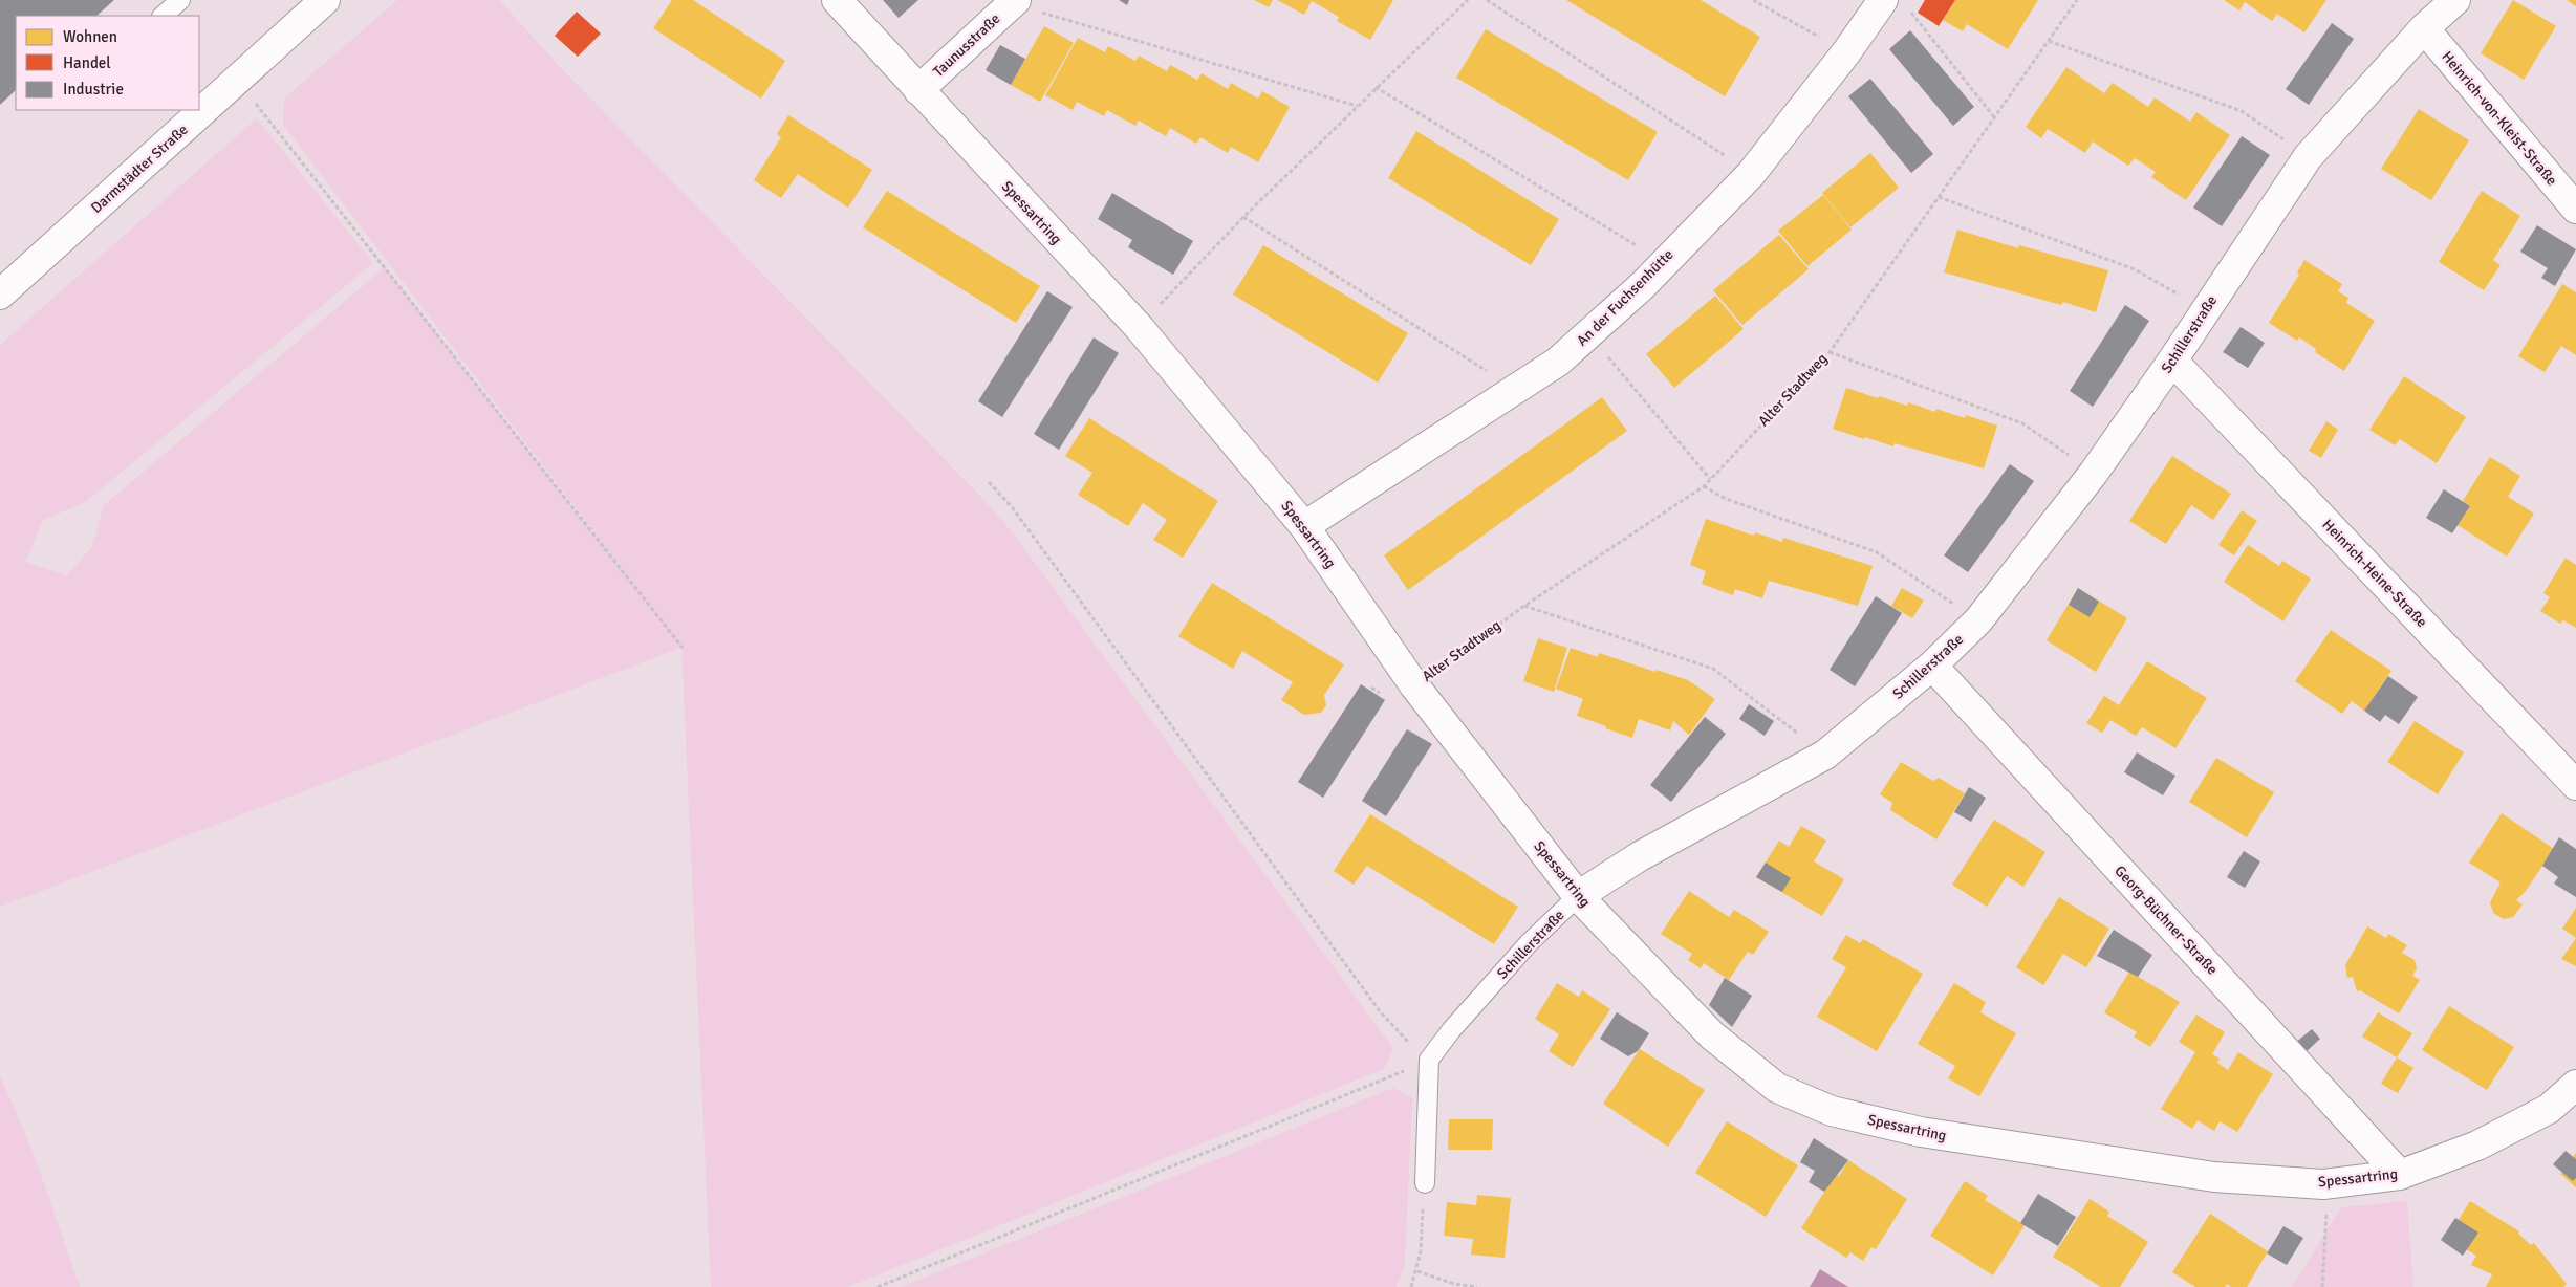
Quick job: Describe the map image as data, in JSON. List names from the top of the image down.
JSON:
{
  "streets": {
    "street": [
      "Taunusstraße",
      "Heinrich-von-Kleist-Straße",
      "Darmstädter Straße",
      "Spessartring",
      "An der Fuchsenhütte",
      "Schillerstraße",
      "Heinrich-Heine-Straße",
      "Georg-Büchner-Straße"
    ],
    "path": ["Alter Stadtweg"]
  },
  "crossings": [
    ["Taunusstraße", "Spessartring"],
    ["Heinrich-von-Kleist-Straße", "Schillerstraße"],
    ["Spessartring", "An der Fuchsenhütte"],
    ["Spessartring", "Schillerstraße"],
    ["Spessartring", "Alter Stadtweg"],
    ["Spessartring", "Georg-Büchner-Straße"],
    ["Schillerstraße", "Heinrich-Heine-Straße"],
    ["Schillerstraße", "Georg-Büchner-Straße"]
  ],
  "legend": ["Wohnen", "Handel", "Industrie"]
}
